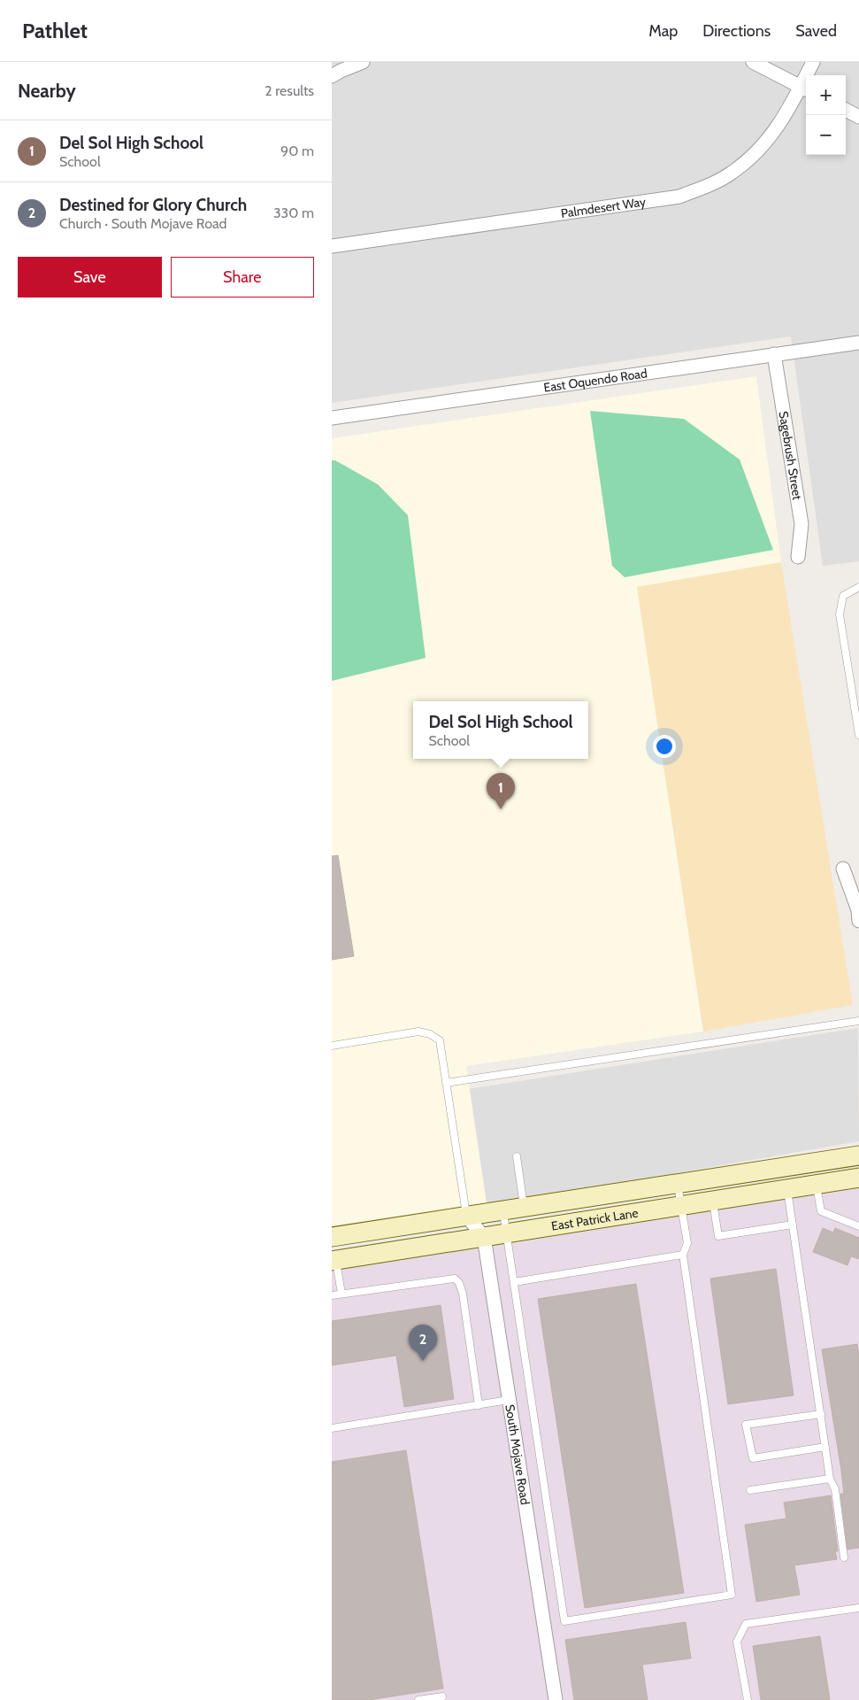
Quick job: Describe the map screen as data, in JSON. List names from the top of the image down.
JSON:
{
  "streets": {
    "main road": ["East Patrick Lane"],
    "street": [
      "Palmdesert Way",
      "East Oquendo Road",
      "Sagebrush Street",
      "South Mojave Road"
    ]
  },
  "crossings": [
    ["East Oquendo Road", "Sagebrush Street"],
    ["East Patrick Lane", "South Mojave Road"]
  ],
  "page": {
    "header": "Pathlet",
    "nav": ["Map", "Directions", "Saved"],
    "heading": ["Nearby", "2 results"],
    "map_buttons": ["+", "−"],
    "list": [
      {
        "mark": "1",
        "name": "Del Sol High School",
        "note": "School",
        "value": "90 m"
      },
      {
        "mark": "2",
        "name": "Destined for Glory Church",
        "note": "Church · South Mojave Road",
        "value": "330 m"
      }
    ],
    "buttons": ["Save", "Share"],
    "popup": ["Del Sol High School", "School"],
    "pins": ["1", "2"]
  }
}
